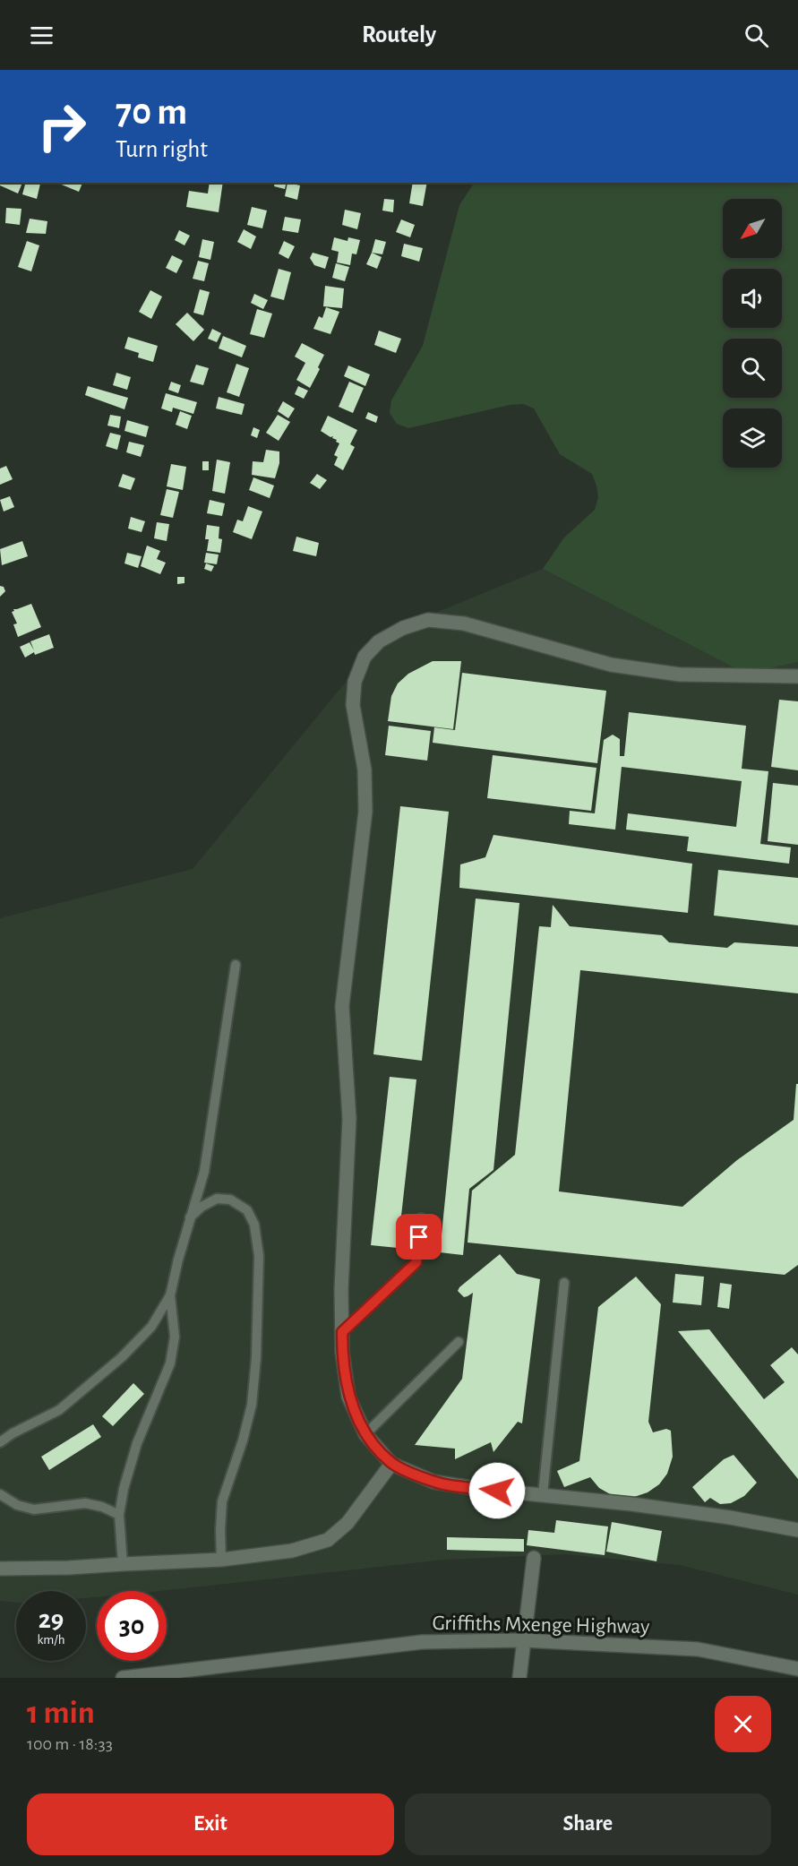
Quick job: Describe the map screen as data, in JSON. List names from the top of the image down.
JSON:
{
  "streets": {
    "street": ["Griffiths Mxenge Highway"]
  },
  "north": "bottom left",
  "page": {
    "header": "Routely",
    "turn": ["70 m", "Turn right"],
    "speed": "29 km/h",
    "limit": "30",
    "heading": ["1 min", "100 m · 18:33"],
    "buttons": ["Exit", "Share"]
  }
}
